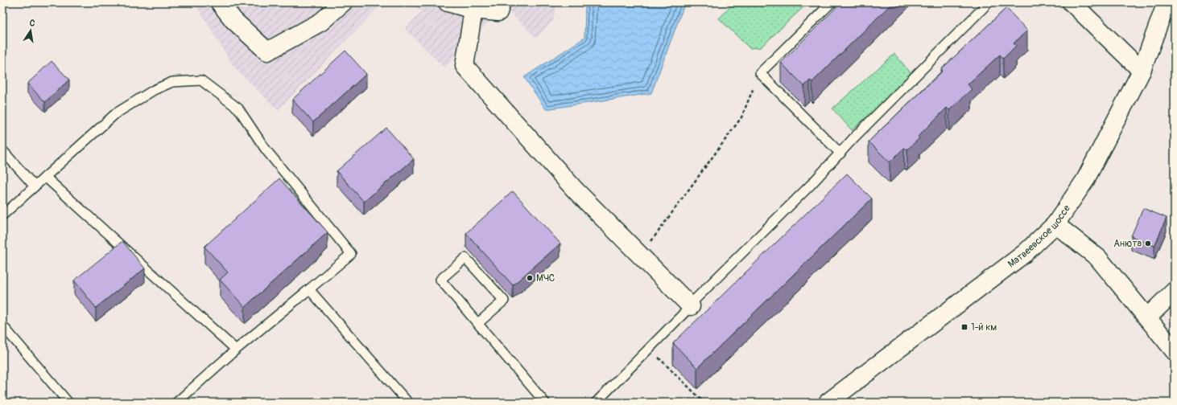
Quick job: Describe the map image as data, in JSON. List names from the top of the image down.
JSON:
{
  "streets": {
    "street": ["Матвеевское шоссе"]
  },
  "places": {
    "other": ["Анюта", "МЧС"],
    "transit": ["1-й км"]
  },
  "north": "top"
}
